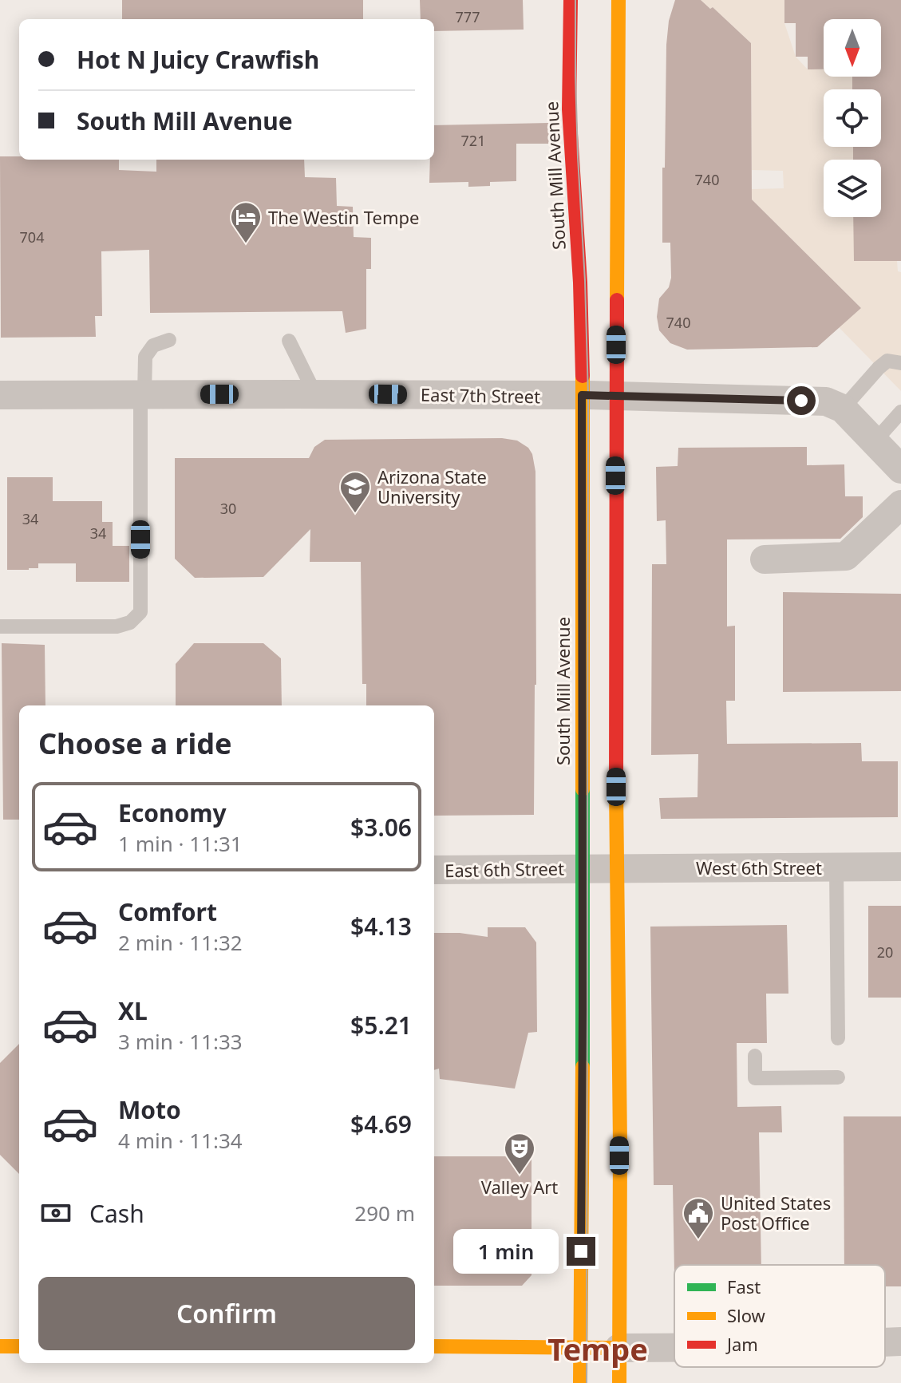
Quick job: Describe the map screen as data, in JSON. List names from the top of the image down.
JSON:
{
  "streets": {
    "main road": ["South Mill Avenue"],
    "street": ["East 7th Street", "West 6th Street", "East 6th Street"]
  },
  "crossings": [
    ["South Mill Avenue", "East 7th Street"],
    ["South Mill Avenue", "East 6th Street"],
    ["West 6th Street", "East 6th Street"]
  ],
  "districts": ["Tempe"],
  "places": {
    "hotel": ["The Westin Tempe"],
    "school or university": ["Arizona State University"],
    "theatre": ["Valley Art"],
    "public building": ["United States Post Office"]
  },
  "house_numbers": [
    "777",
    "721",
    "740",
    "704",
    "740",
    "30",
    "34",
    "34",
    "20"
  ],
  "legend": ["Fast", "Slow", "Jam"],
  "north": "bottom",
  "page": {
    "banner": ["Hot N Juicy Crawfish", "South Mill Avenue"],
    "heading": "Choose a ride",
    "list": [
      {
        "name": "Economy",
        "note": "1 min · 11:31",
        "value": "$3.06"
      },
      {
        "name": "Comfort",
        "note": "2 min · 11:32",
        "value": "$4.13"
      },
      {
        "name": "XL",
        "note": "3 min · 11:33",
        "value": "$5.21"
      },
      {
        "name": "Moto",
        "note": "4 min · 11:34",
        "value": "$4.69"
      }
    ],
    "pay": ["Cash", "290 m"],
    "bubble": "1 min",
    "buttons": "Confirm"
  }
}
